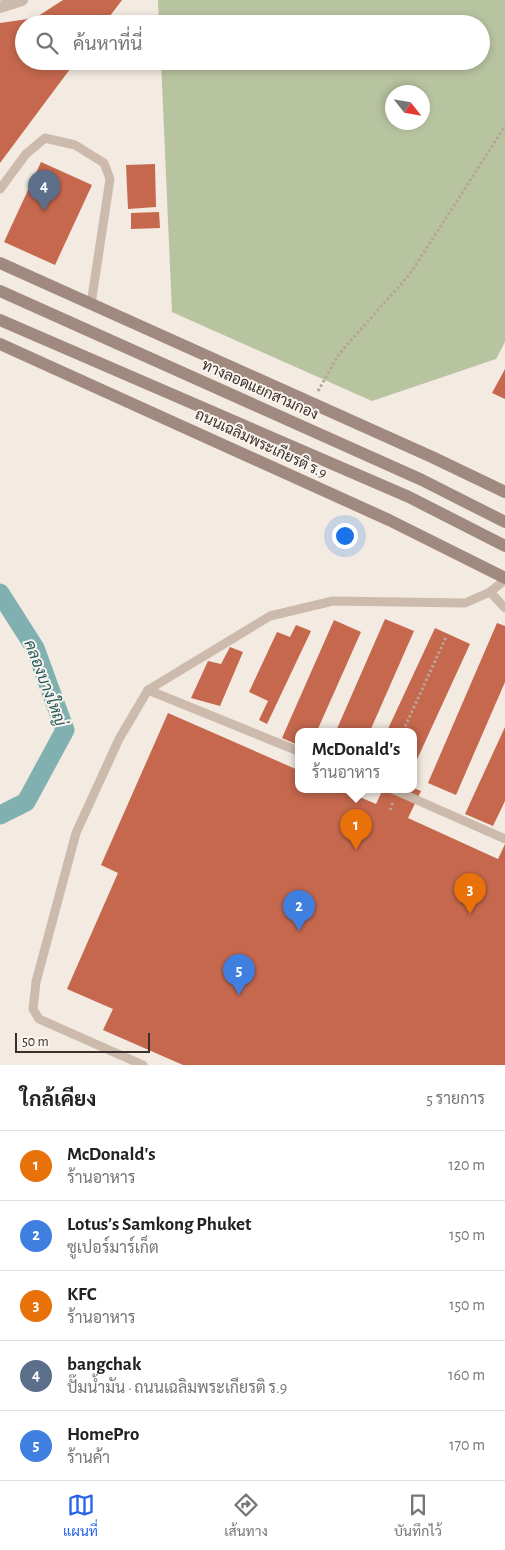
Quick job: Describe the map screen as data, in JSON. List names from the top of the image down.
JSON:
{
  "streets": {
    "main road": ["ทางลอดแยกสามกอง", "ถนนเฉลิมพระเกียรติ ร.9"]
  },
  "water": ["คลองบางใหญ่"],
  "scale_bar": "50 m",
  "north": "bottom right",
  "page": {
    "search": "ค้นหาที่นี่",
    "pins": [
      "4",
      "1",
      "3",
      "2",
      "5"
    ],
    "popup": ["McDonald's", "ร้านอาหาร"],
    "scale": "50 m",
    "heading": ["ใกล้เคียง", "5 รายการ"],
    "list": [
      {
        "mark": "1",
        "name": "McDonald's",
        "note": "ร้านอาหาร",
        "value": "120 m"
      },
      {
        "mark": "2",
        "name": "Lotus’s Samkong Phuket",
        "note": "ซูเปอร์มาร์เก็ต",
        "value": "150 m"
      },
      {
        "mark": "3",
        "name": "KFC",
        "note": "ร้านอาหาร",
        "value": "150 m"
      },
      {
        "mark": "4",
        "name": "bangchak",
        "note": "ปั๊มน้ำมัน · ถนนเฉลิมพระเกียรติ ร.9",
        "value": "160 m"
      },
      {
        "mark": "5",
        "name": "HomePro",
        "note": "ร้านค้า",
        "value": "170 m"
      }
    ],
    "nav": ["แผนที่", "เส้นทาง", "บันทึกไว้"]
  }
}
